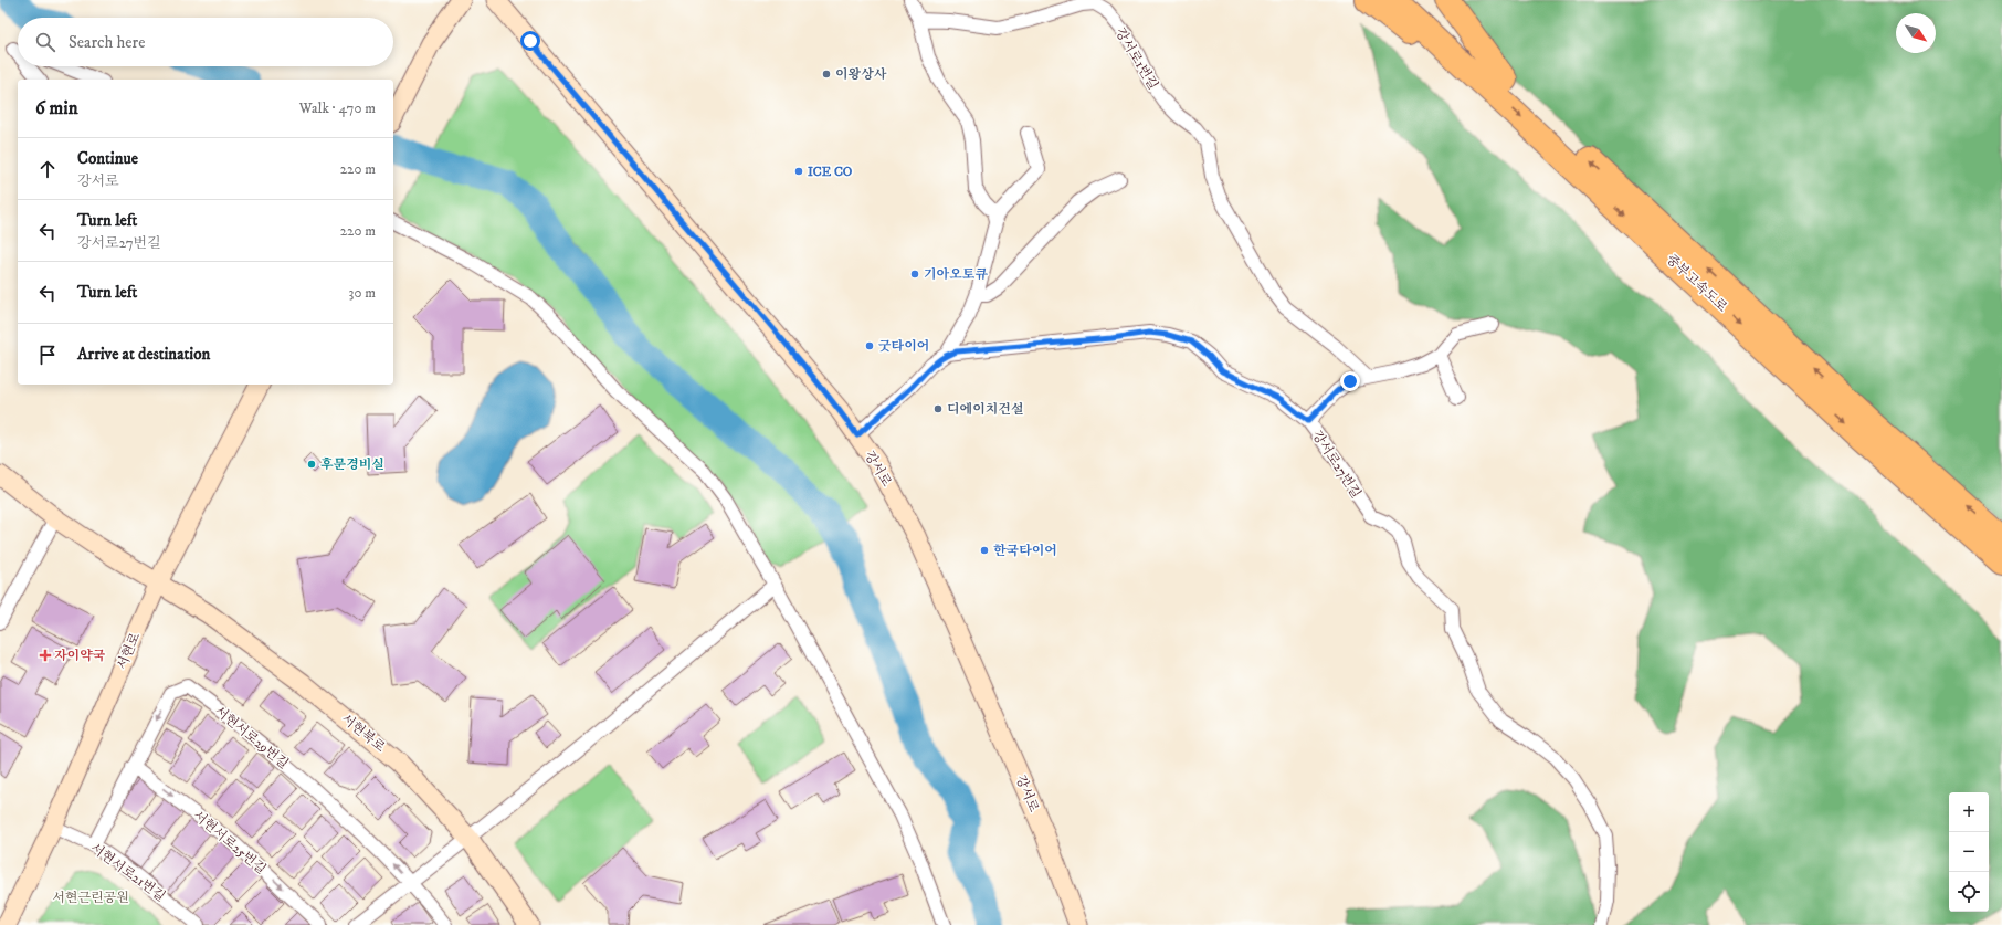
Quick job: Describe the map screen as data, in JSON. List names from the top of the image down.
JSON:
{
  "streets": {
    "highway": ["중부고속도로"],
    "street": [
      "강서로1번길",
      "강서로27번길",
      "강서로",
      "서현로",
      "서현북로",
      "서현서로29번길",
      "서현서로25번길",
      "서현서로21번길"
    ]
  },
  "crossings": [
    ["서현로", "서현북로"],
    ["서현로", "서현서로21번길"],
    ["서현서로29번길", "서현서로25번길"],
    ["서현서로29번길", "서현서로21번길"]
  ],
  "one_way": ["서현서로25번길"],
  "parks": ["서현근린공원"],
  "places": {
    "other": [
      "이왕상사",
      "ICE CO",
      "기아오토큐",
      "굿타이어",
      "디에이치건설",
      "후문경비실",
      "한국타이어"
    ],
    "health": ["자이약국"]
  },
  "north": "bottom right",
  "page": {
    "search": "Search here",
    "heading": ["6 min", "Walk · 470 m"],
    "list": [
      ["Continue", "강서로", "220 m"],
      ["Turn left", "강서로27번길", "220 m"],
      ["Turn left", "30 m"],
      "Arrive at destination"
    ],
    "map_buttons": ["+", "−"]
  }
}
